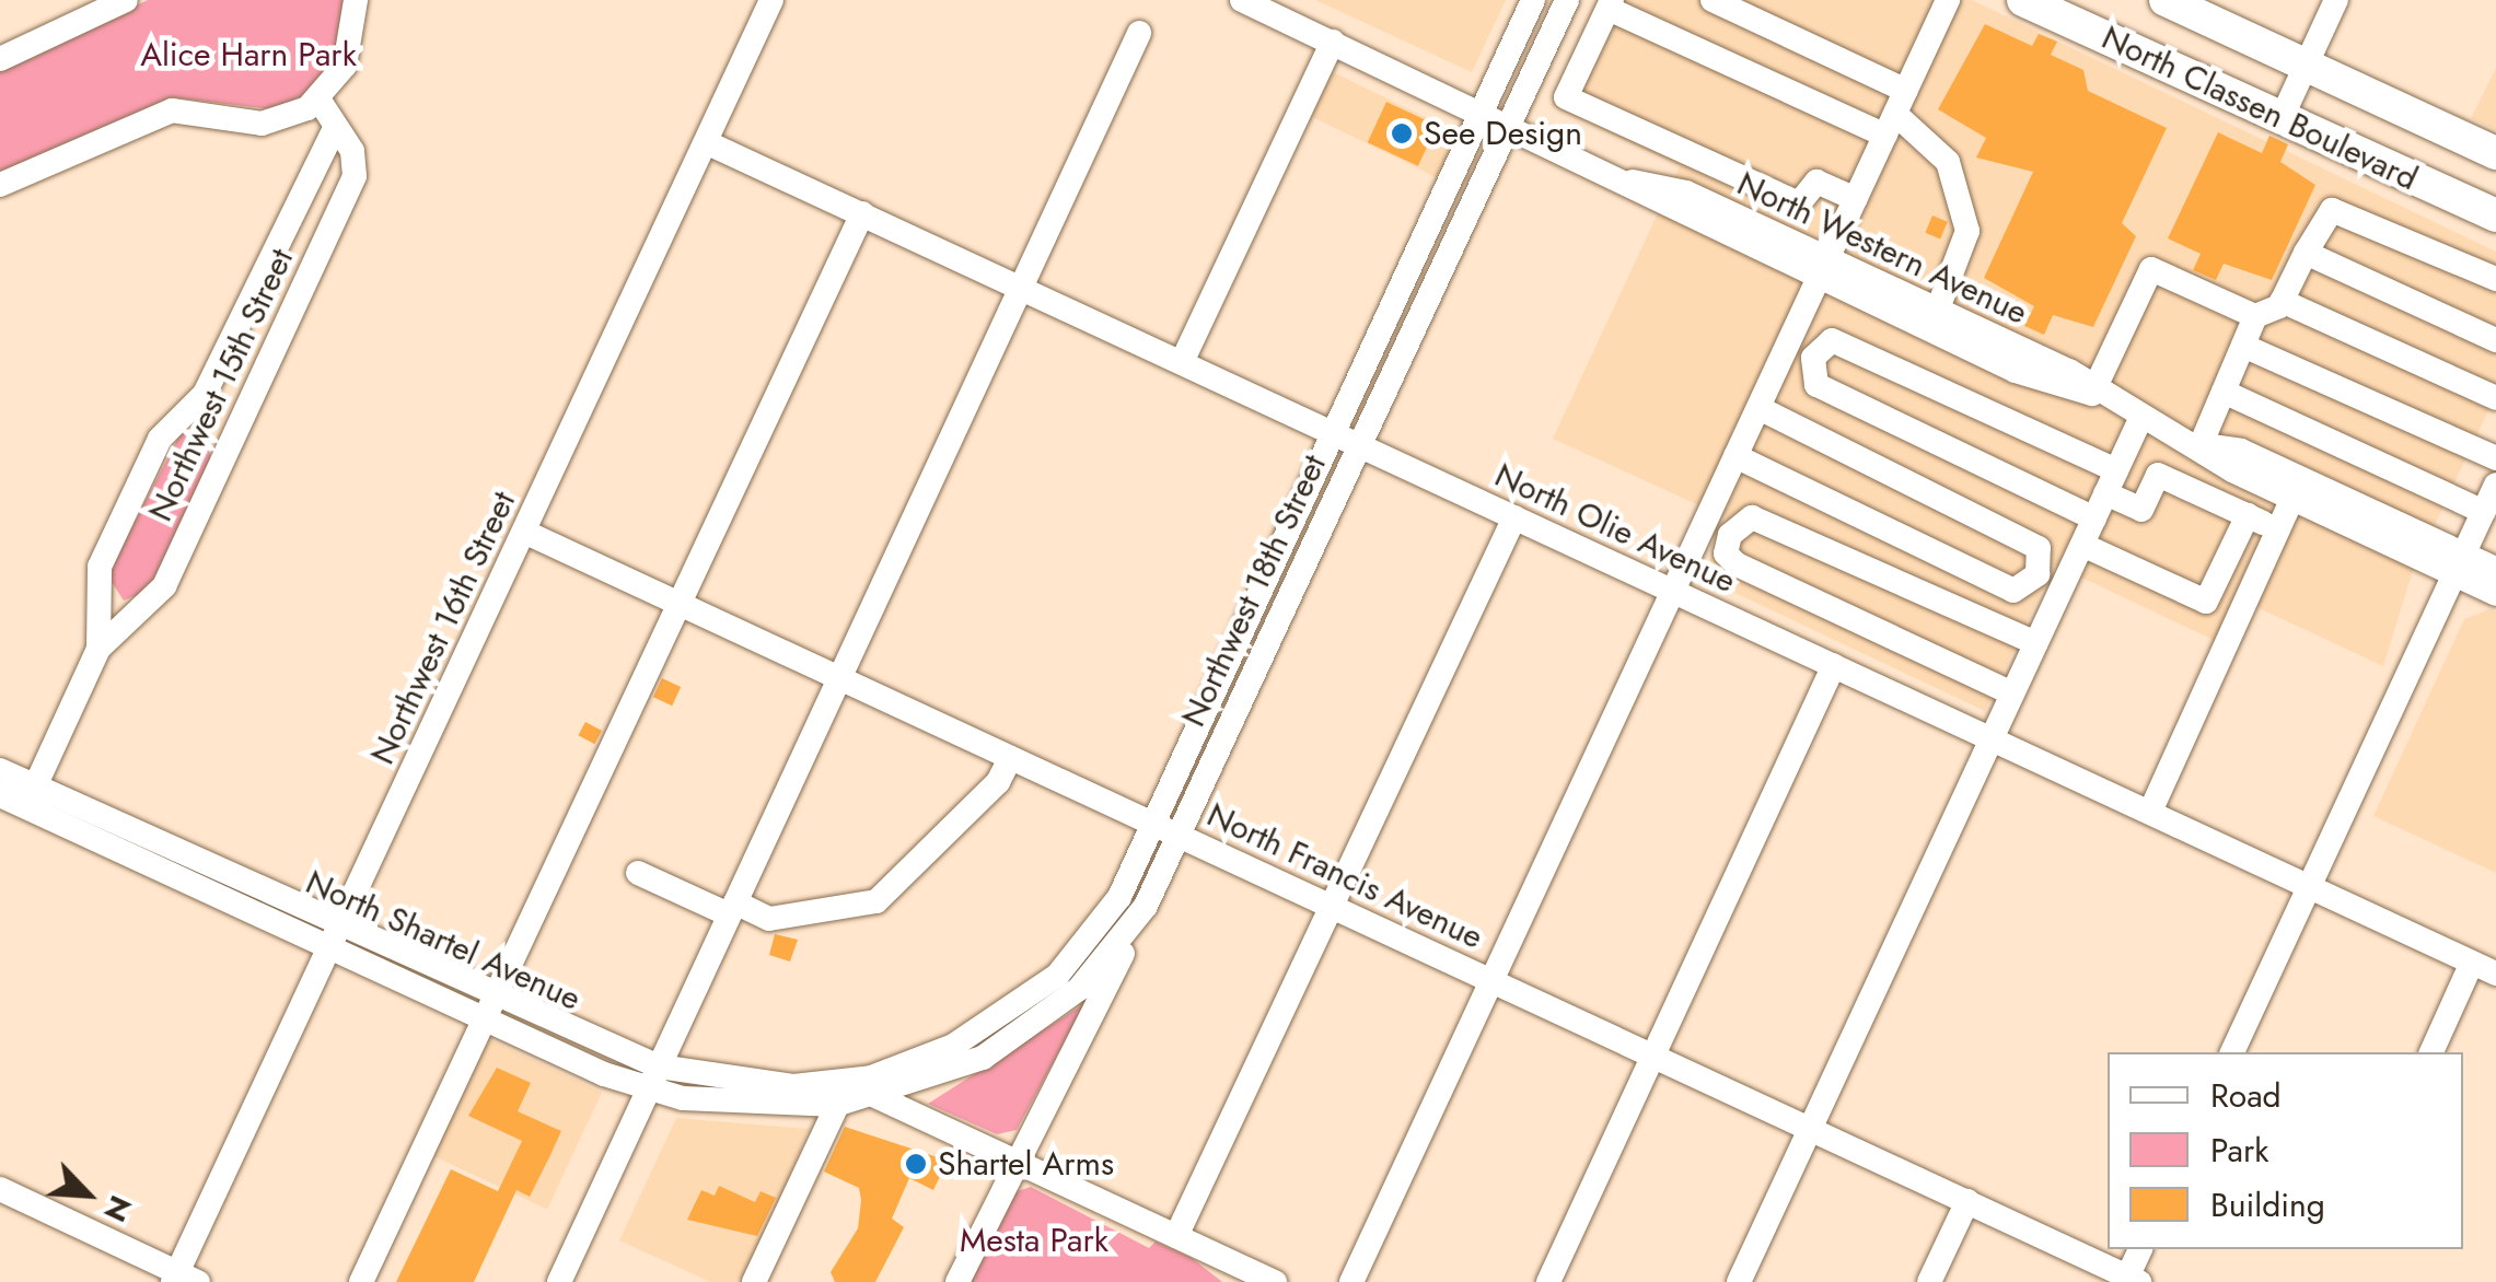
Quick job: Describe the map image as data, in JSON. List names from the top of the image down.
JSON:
{
  "streets": {
    "main road": ["North Classen Boulevard"],
    "street": [
      "North Western Avenue",
      "Northwest 15th Street",
      "North Olie Avenue",
      "Northwest 18th Street",
      "Northwest 16th Street",
      "North Francis Avenue",
      "North Shartel Avenue"
    ]
  },
  "crossings": [
    ["North Western Avenue", "Northwest 18th Street"],
    ["Northwest 15th Street", "North Shartel Avenue"],
    ["North Olie Avenue", "Northwest 18th Street"],
    ["North Olie Avenue", "Northwest 16th Street"],
    ["Northwest 18th Street", "North Francis Avenue"],
    ["Northwest 18th Street", "North Shartel Avenue"],
    ["Northwest 16th Street", "North Francis Avenue"],
    ["Northwest 16th Street", "North Shartel Avenue"]
  ],
  "parks": ["Alice Harn Park", "Mesta Park"],
  "places": ["See Design", "Shartel Arms"],
  "legend": ["Road", "Park", "Building"],
  "north": "bottom right"
}
